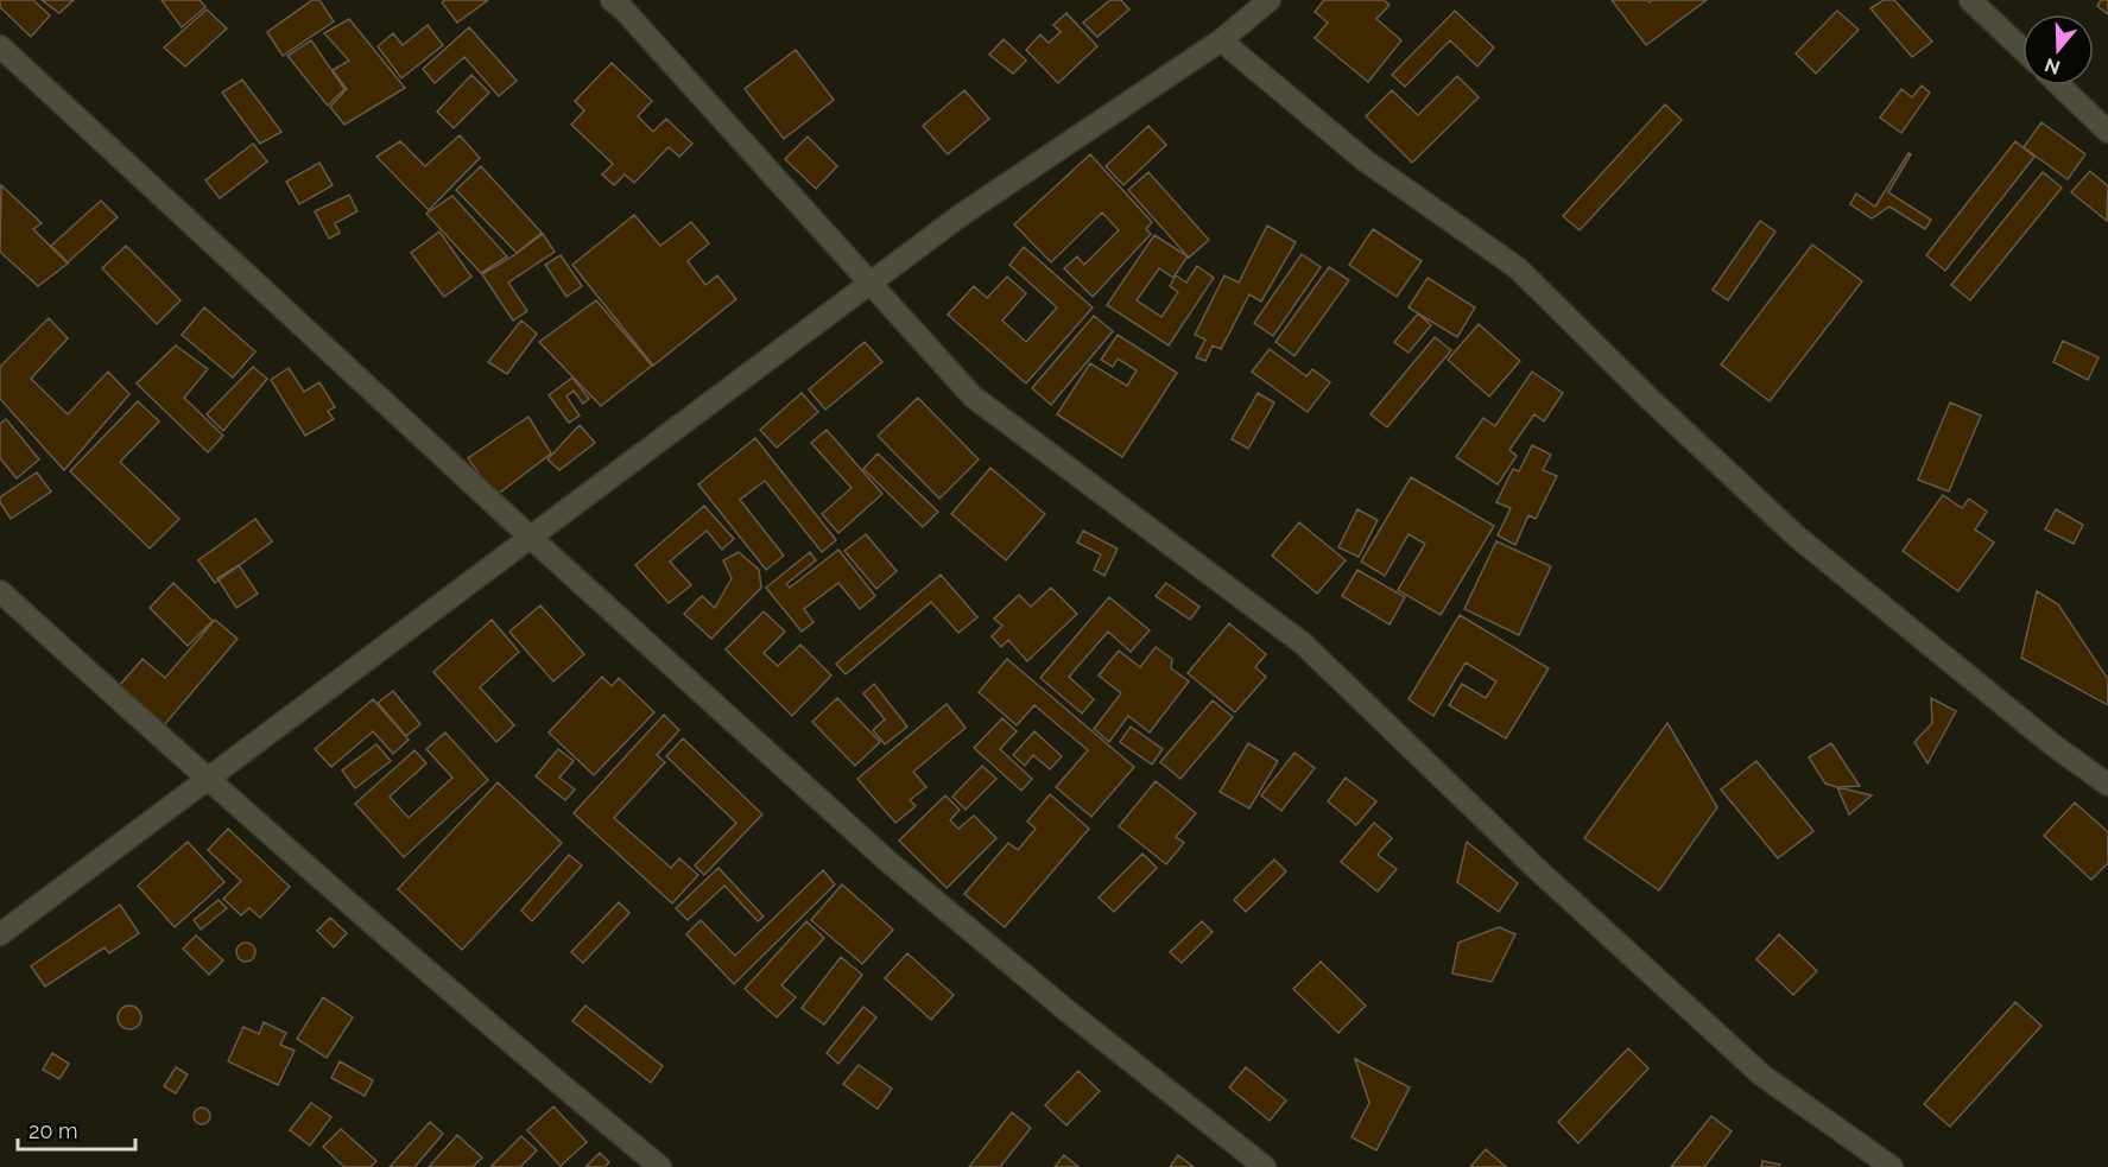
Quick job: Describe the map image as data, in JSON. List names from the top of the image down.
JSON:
{
  "scale_bar": "20 m",
  "north": "bottom"
}
